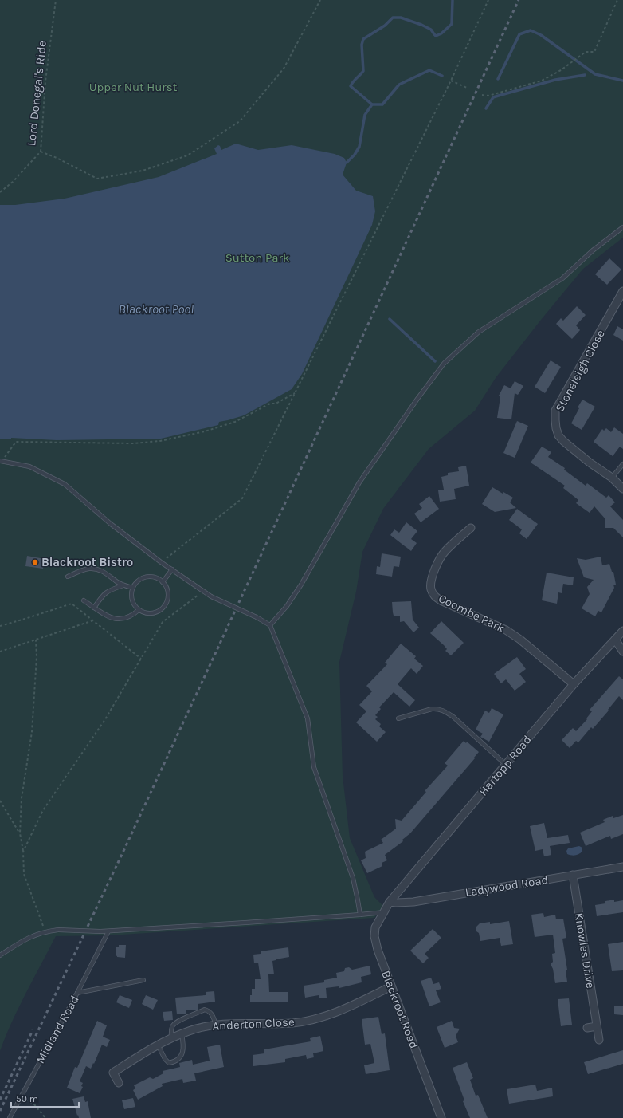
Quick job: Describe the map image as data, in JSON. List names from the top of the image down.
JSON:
{
  "streets": {
    "street": [
      "Stoneleigh Close",
      "Coombe Park",
      "Hartopp Road",
      "Ladywood Road",
      "Knowles Drive",
      "Blackroot Road",
      "Anderton Close"
    ],
    "lane": ["Midland Road"],
    "path": ["Lord Donegal's Ride"]
  },
  "crossings": [
    ["Coombe Park", "Hartopp Road"],
    ["Hartopp Road", "Ladywood Road"],
    ["Hartopp Road", "Blackroot Road"],
    ["Ladywood Road", "Knowles Drive"],
    ["Ladywood Road", "Blackroot Road"],
    ["Blackroot Road", "Anderton Close"]
  ],
  "water": ["Blackroot Pool"],
  "parks": ["Upper Nut Hurst", "Sutton Park"],
  "places": ["Blackroot Bistro"],
  "scale_bar": "50 m"
}
